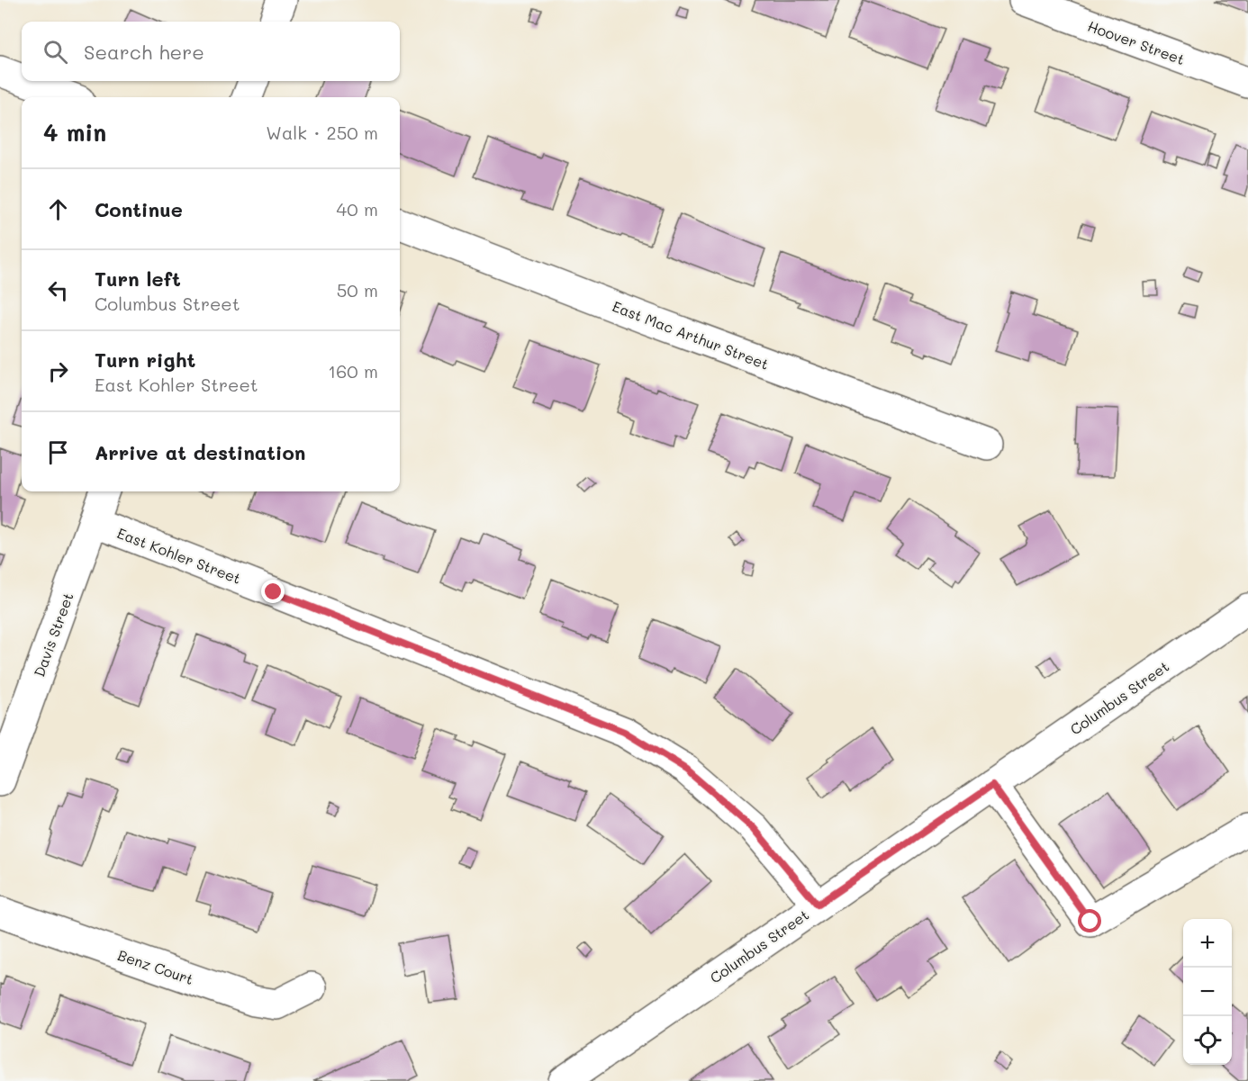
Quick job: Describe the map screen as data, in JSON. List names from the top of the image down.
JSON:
{
  "streets": {
    "street": [
      "Hoover Street",
      "East Mac Arthur Street",
      "East Kohler Street",
      "Davis Street",
      "Columbus Street",
      "Benz Court"
    ]
  },
  "crossings": [
    ["East Kohler Street", "Davis Street"],
    ["East Kohler Street", "Columbus Street"]
  ],
  "page": {
    "search": "Search here",
    "heading": ["4 min", "Walk · 250 m"],
    "list": [
      ["Continue", "40 m"],
      ["Turn left", "Columbus Street", "50 m"],
      ["Turn right", "East Kohler Street", "160 m"],
      "Arrive at destination"
    ],
    "map_buttons": ["+", "−"]
  }
}
